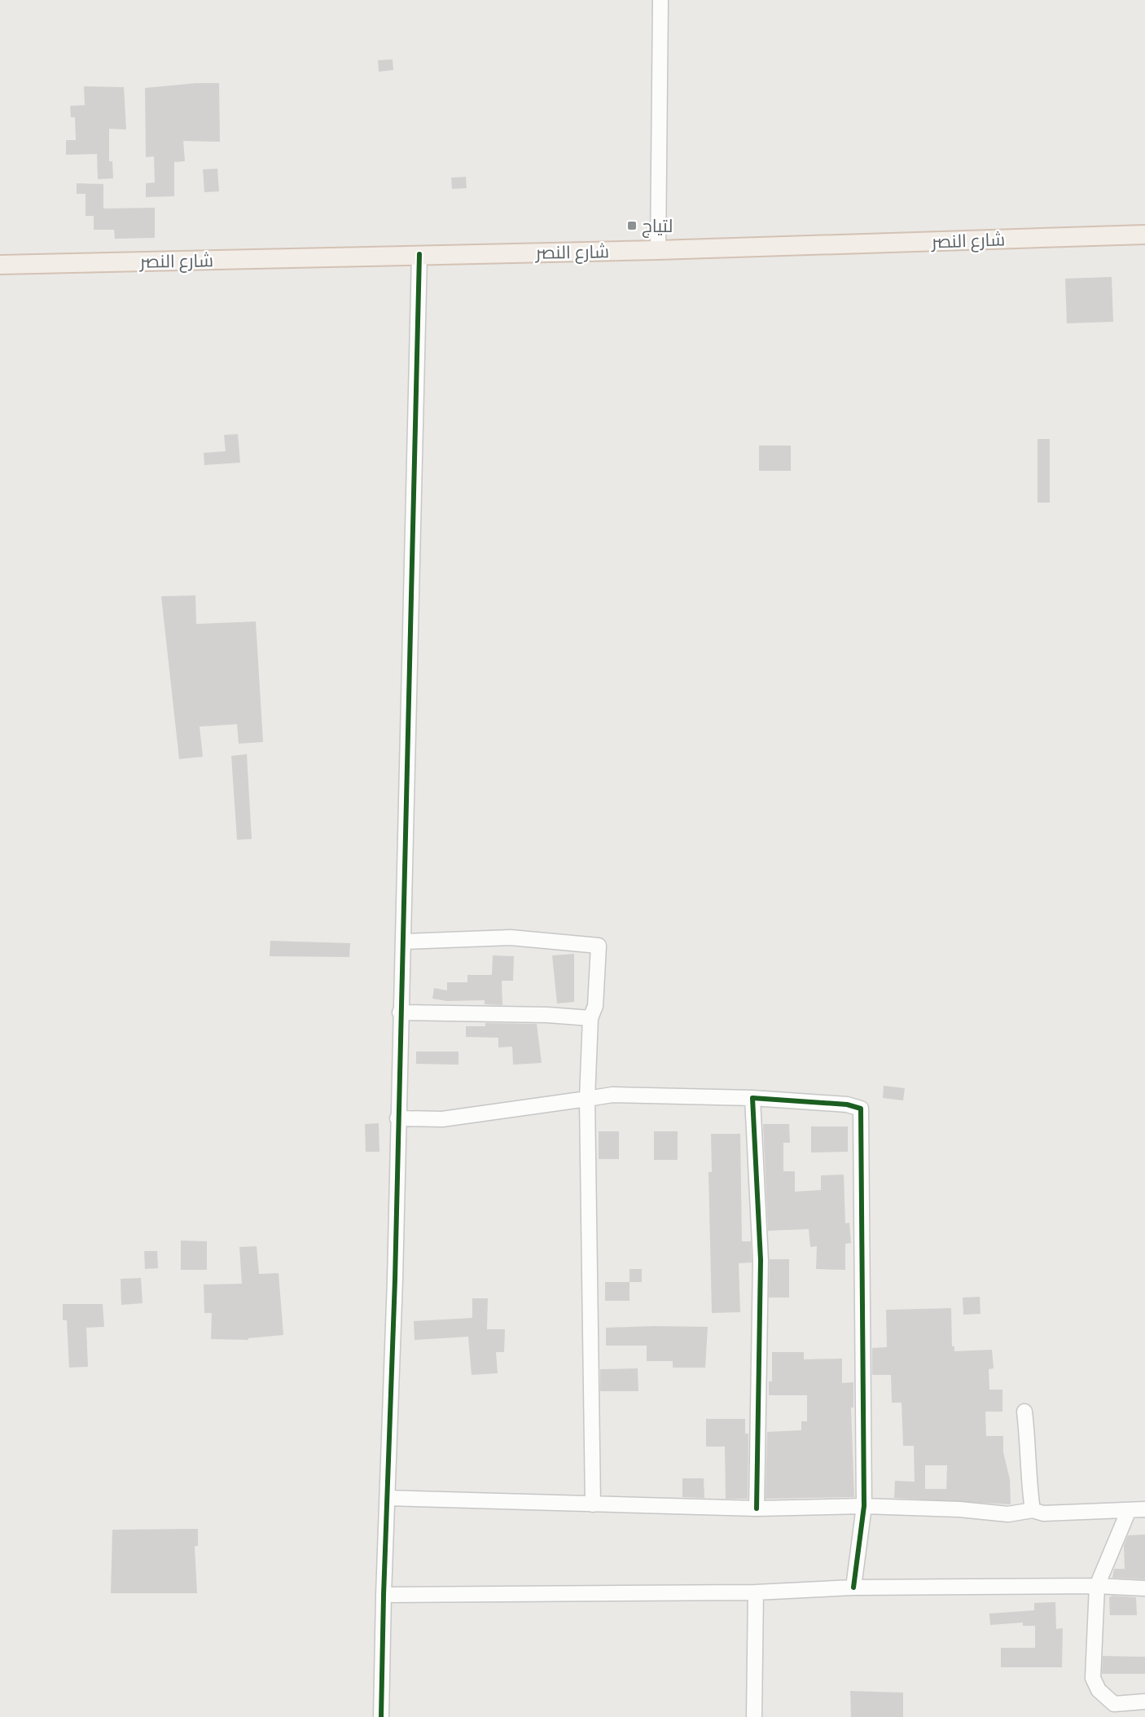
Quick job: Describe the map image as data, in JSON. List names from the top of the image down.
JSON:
{
  "streets": {
    "main road": ["شارع النصر"]
  },
  "places": {
    "transit": ["لتياج"]
  }
}
